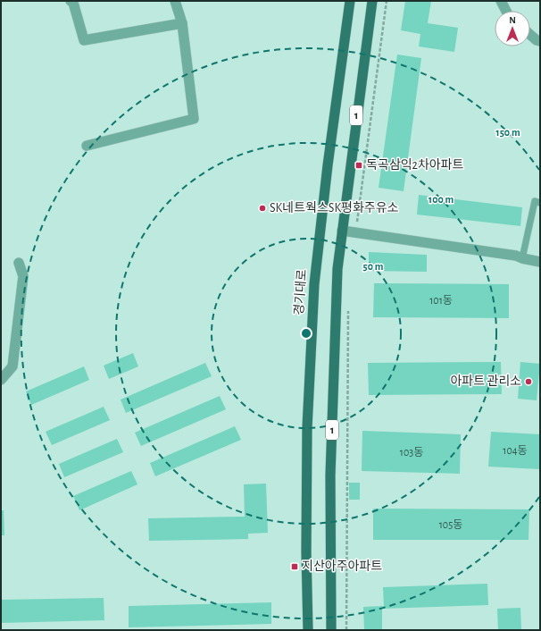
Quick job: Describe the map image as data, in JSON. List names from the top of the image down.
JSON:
{
  "streets": {
    "main road": ["1", "경기대로"]
  },
  "places": {
    "transit": ["독곡삼익2차아파트", "지산아주아파트"],
    "other": ["SK네트웍스SK평화주유소", "아파트 관리소"]
  },
  "house_numbers": [
    "101동",
    "104동",
    "103동",
    "105동"
  ],
  "north": "top",
  "rings": ["150 m", "100 m", "50 m"]
}
